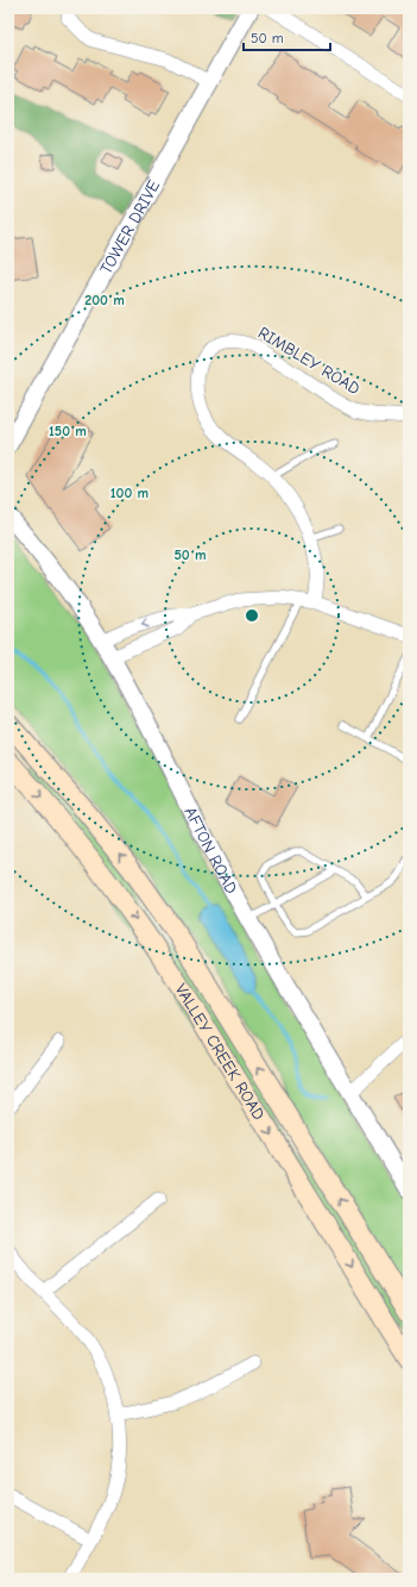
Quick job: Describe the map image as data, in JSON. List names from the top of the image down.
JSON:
{
  "streets": {
    "main road": ["VALLEY CREEK ROAD"],
    "street": ["TOWER DRIVE", "RIMBLEY ROAD", "AFTON ROAD"]
  },
  "scale_bar": "50 m",
  "rings": [
    "200 m",
    "150 m",
    "100 m",
    "50 m"
  ]
}
